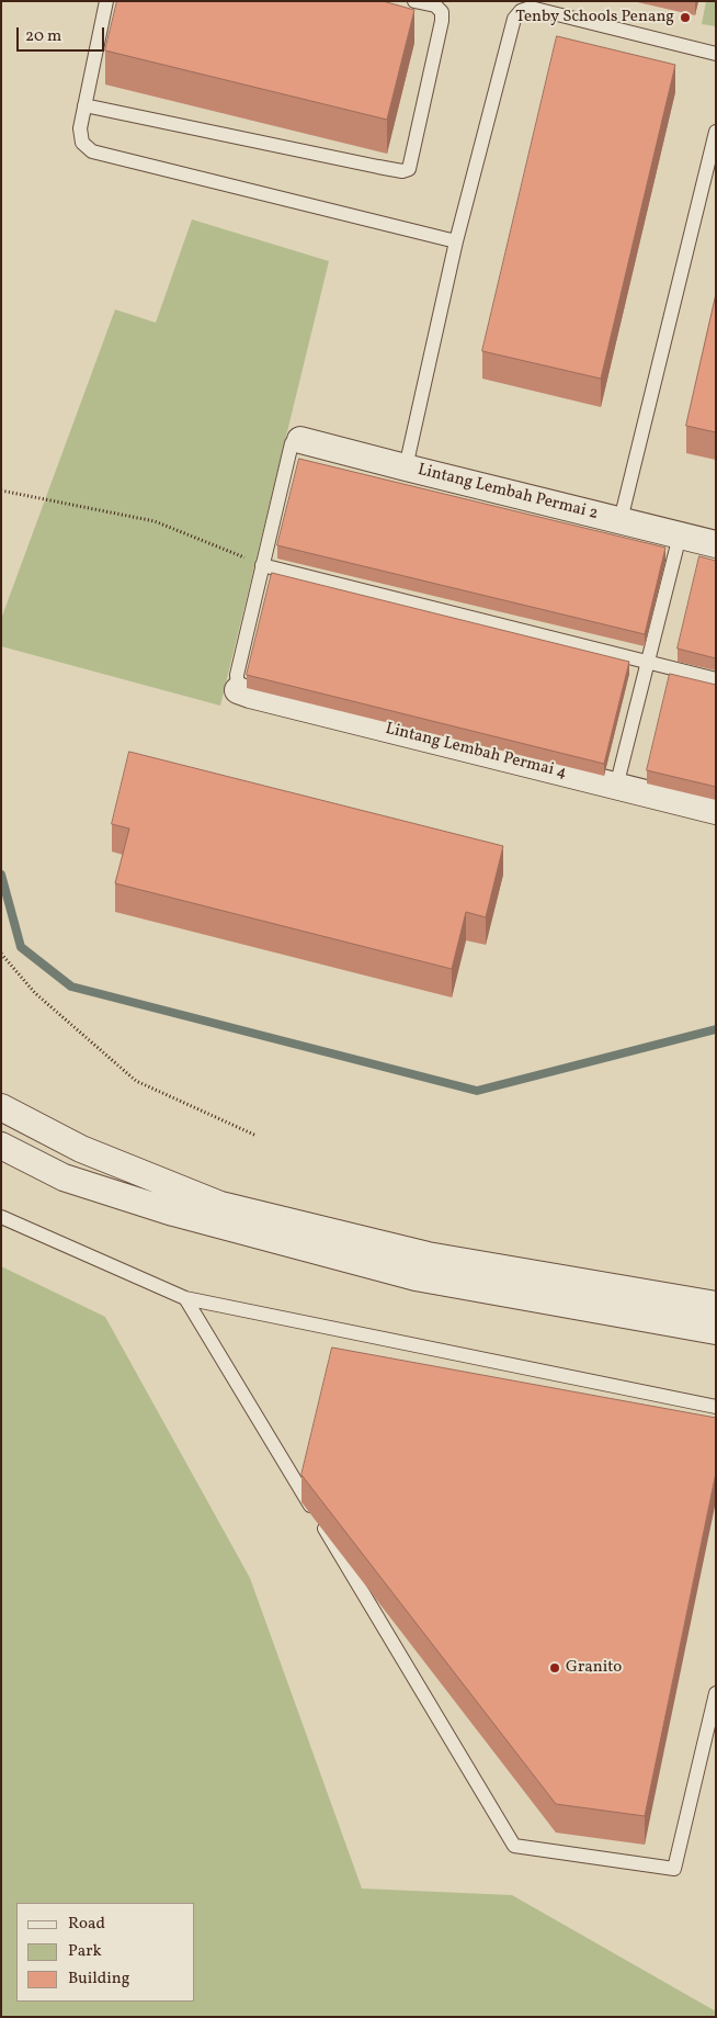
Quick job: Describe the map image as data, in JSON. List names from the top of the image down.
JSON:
{
  "streets": {
    "street": ["Lintang Lembah Permai 2", "Lintang Lembah Permai 4"]
  },
  "places": ["Tenby Schools Penang", "Granito"],
  "legend": ["Road", "Park", "Building"],
  "scale_bar": "20 m"
}
